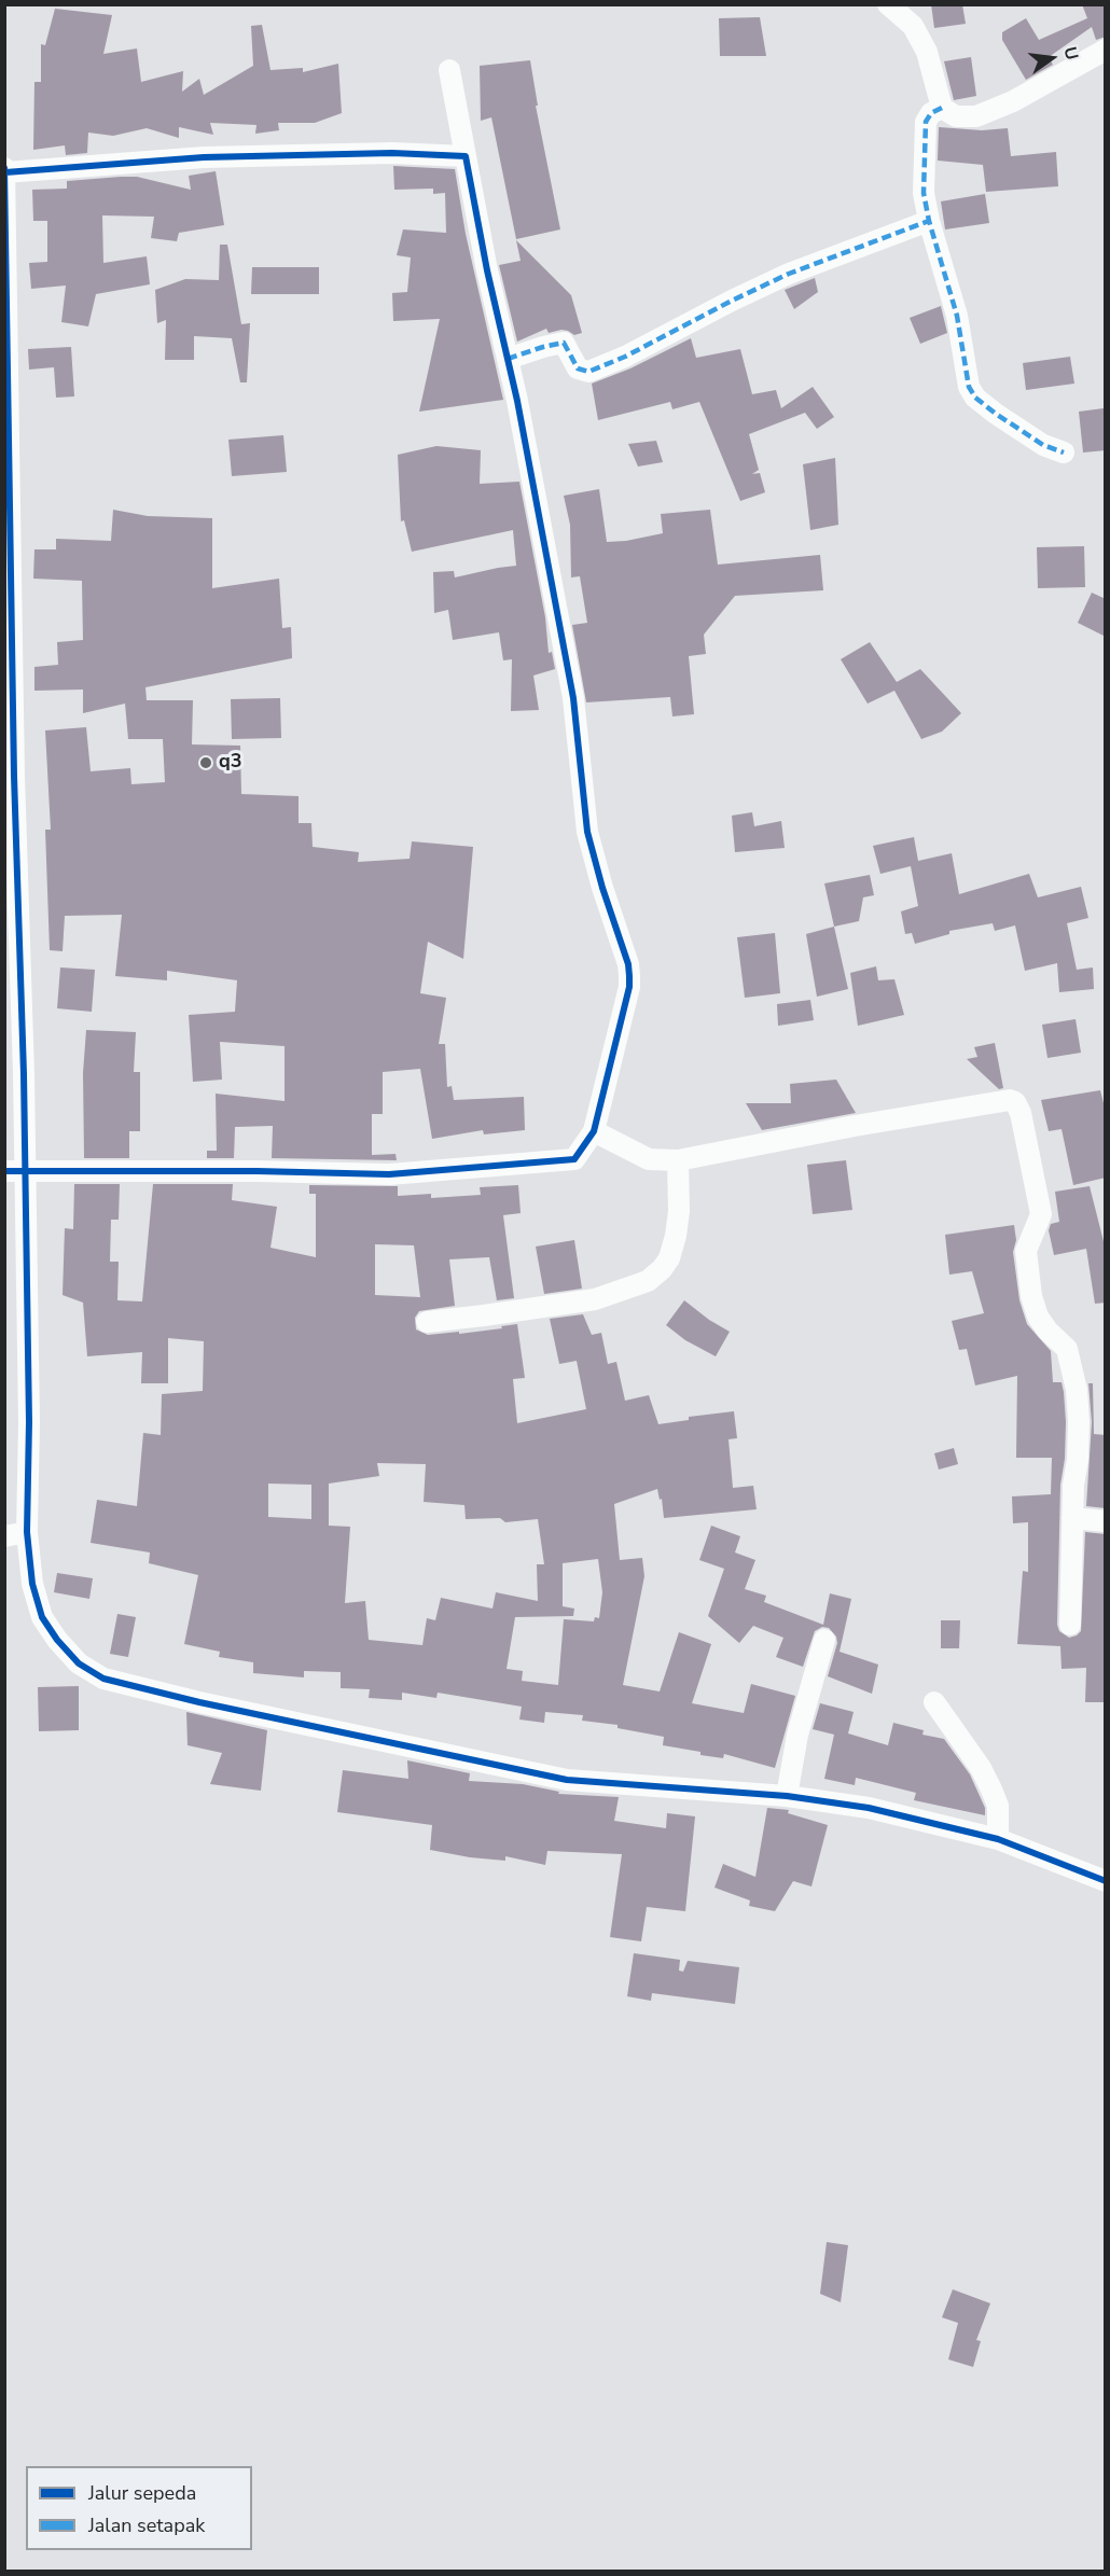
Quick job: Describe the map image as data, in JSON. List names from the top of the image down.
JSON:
{
  "places": ["q3"],
  "legend": ["Jalur sepeda", "Jalan setapak"],
  "north": "right"
}
